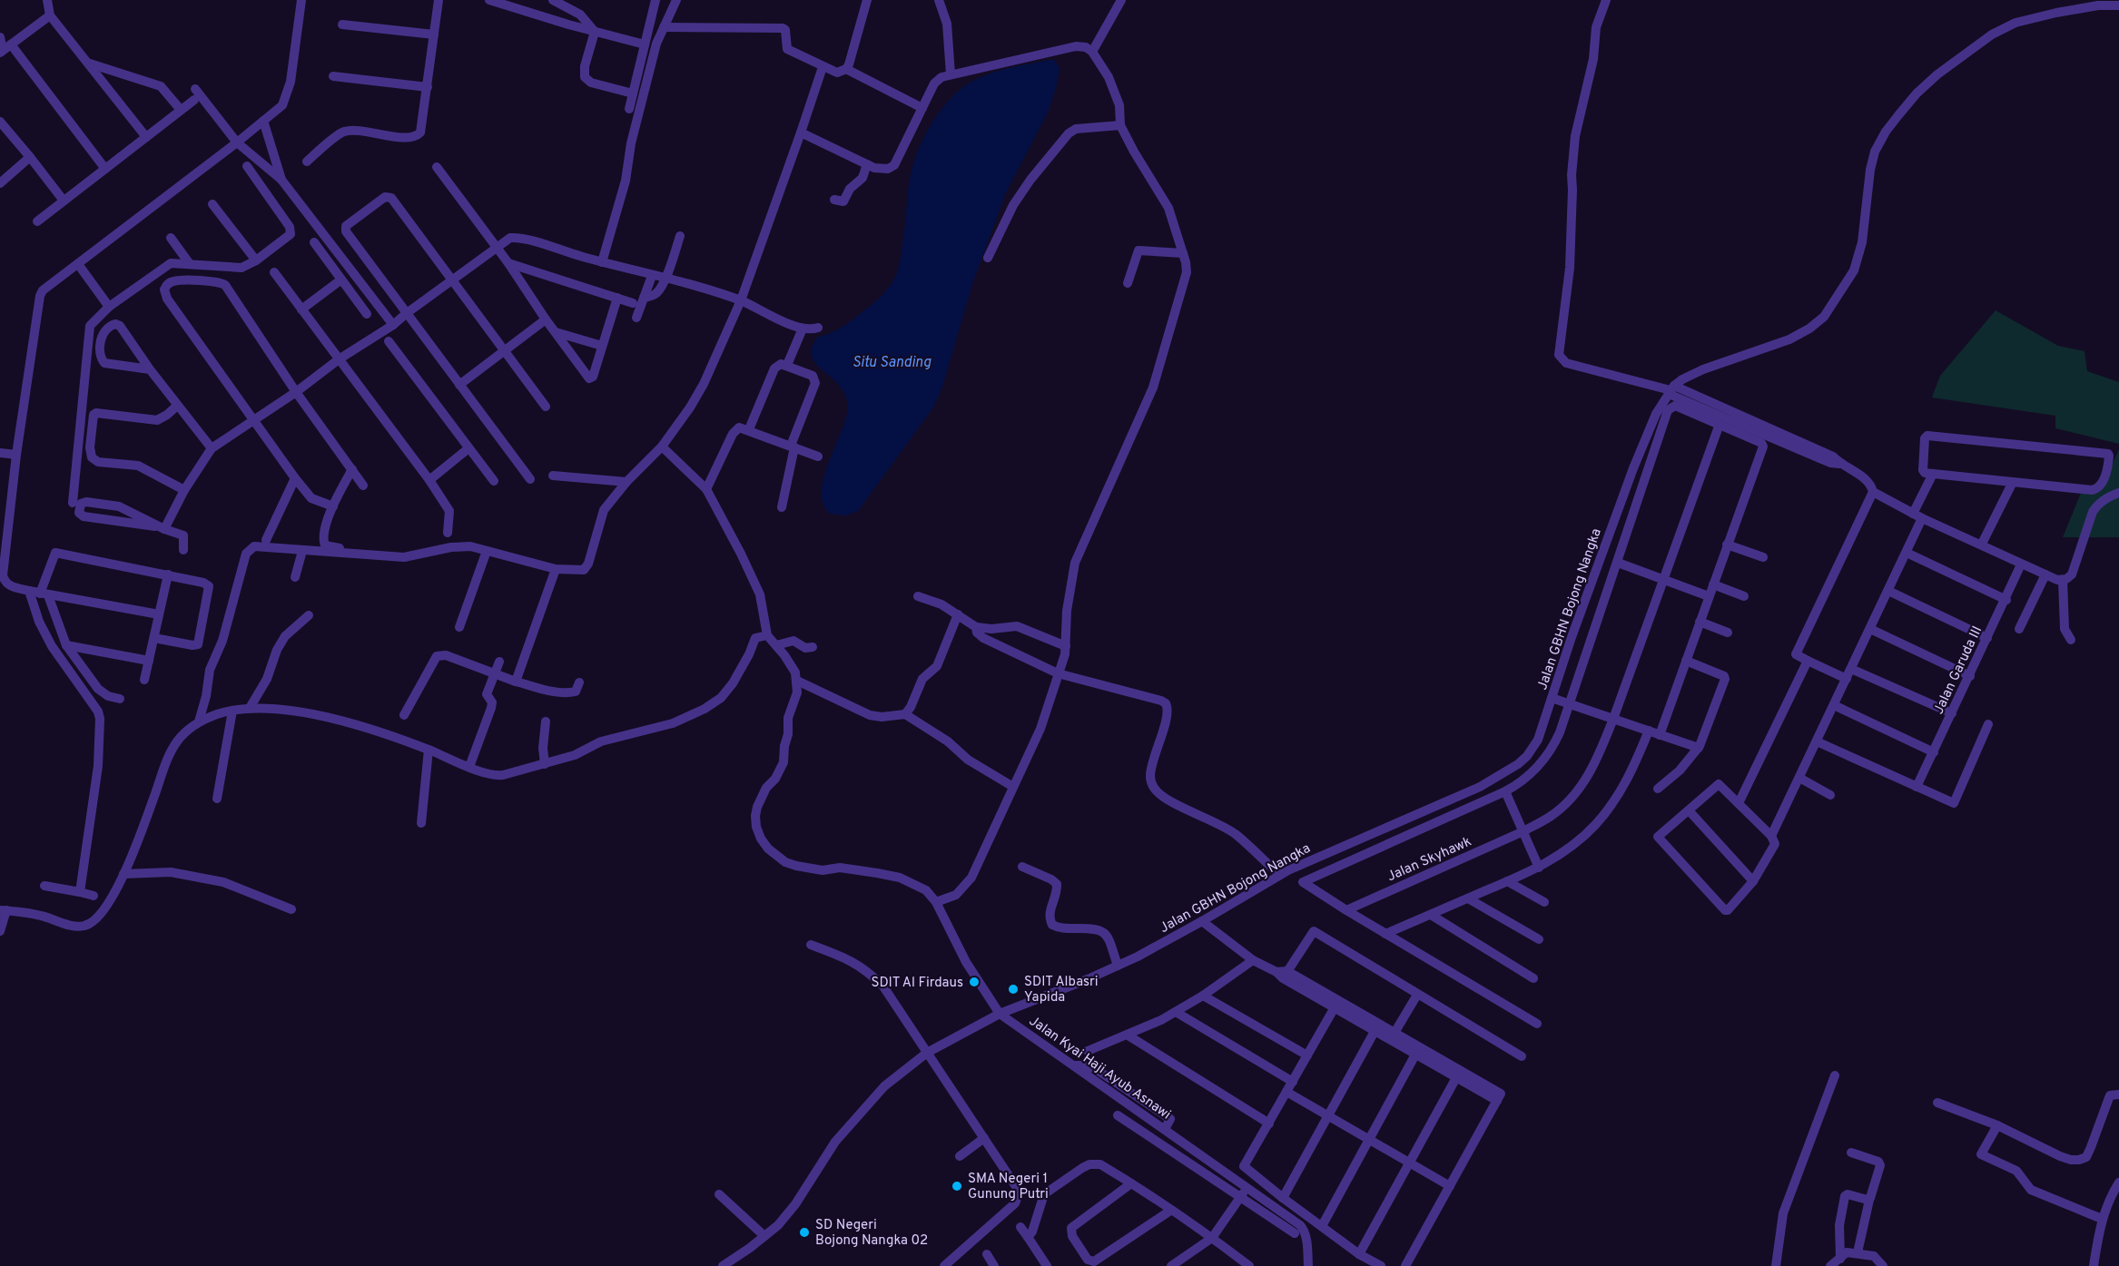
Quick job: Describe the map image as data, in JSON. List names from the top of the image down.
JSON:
{
  "streets": {
    "street": [
      "Jalan GBHN Bojong Nangka",
      "Jalan Garuda III",
      "Jalan Skyhawk",
      "Jalan Kyai Haji Ayub Asnawi"
    ]
  },
  "crossings": [
    ["Jalan GBHN Bojong Nangka", "Jalan Kyai Haji Ayub Asnawi"]
  ],
  "water": ["Situ Sanding"],
  "places": [
    "SDIT Al Firdaus",
    "SDIT Albasri Yapida",
    "SMA Negeri 1 Gunung Putri",
    "SD Negeri Bojong Nangka 02"
  ]
}
